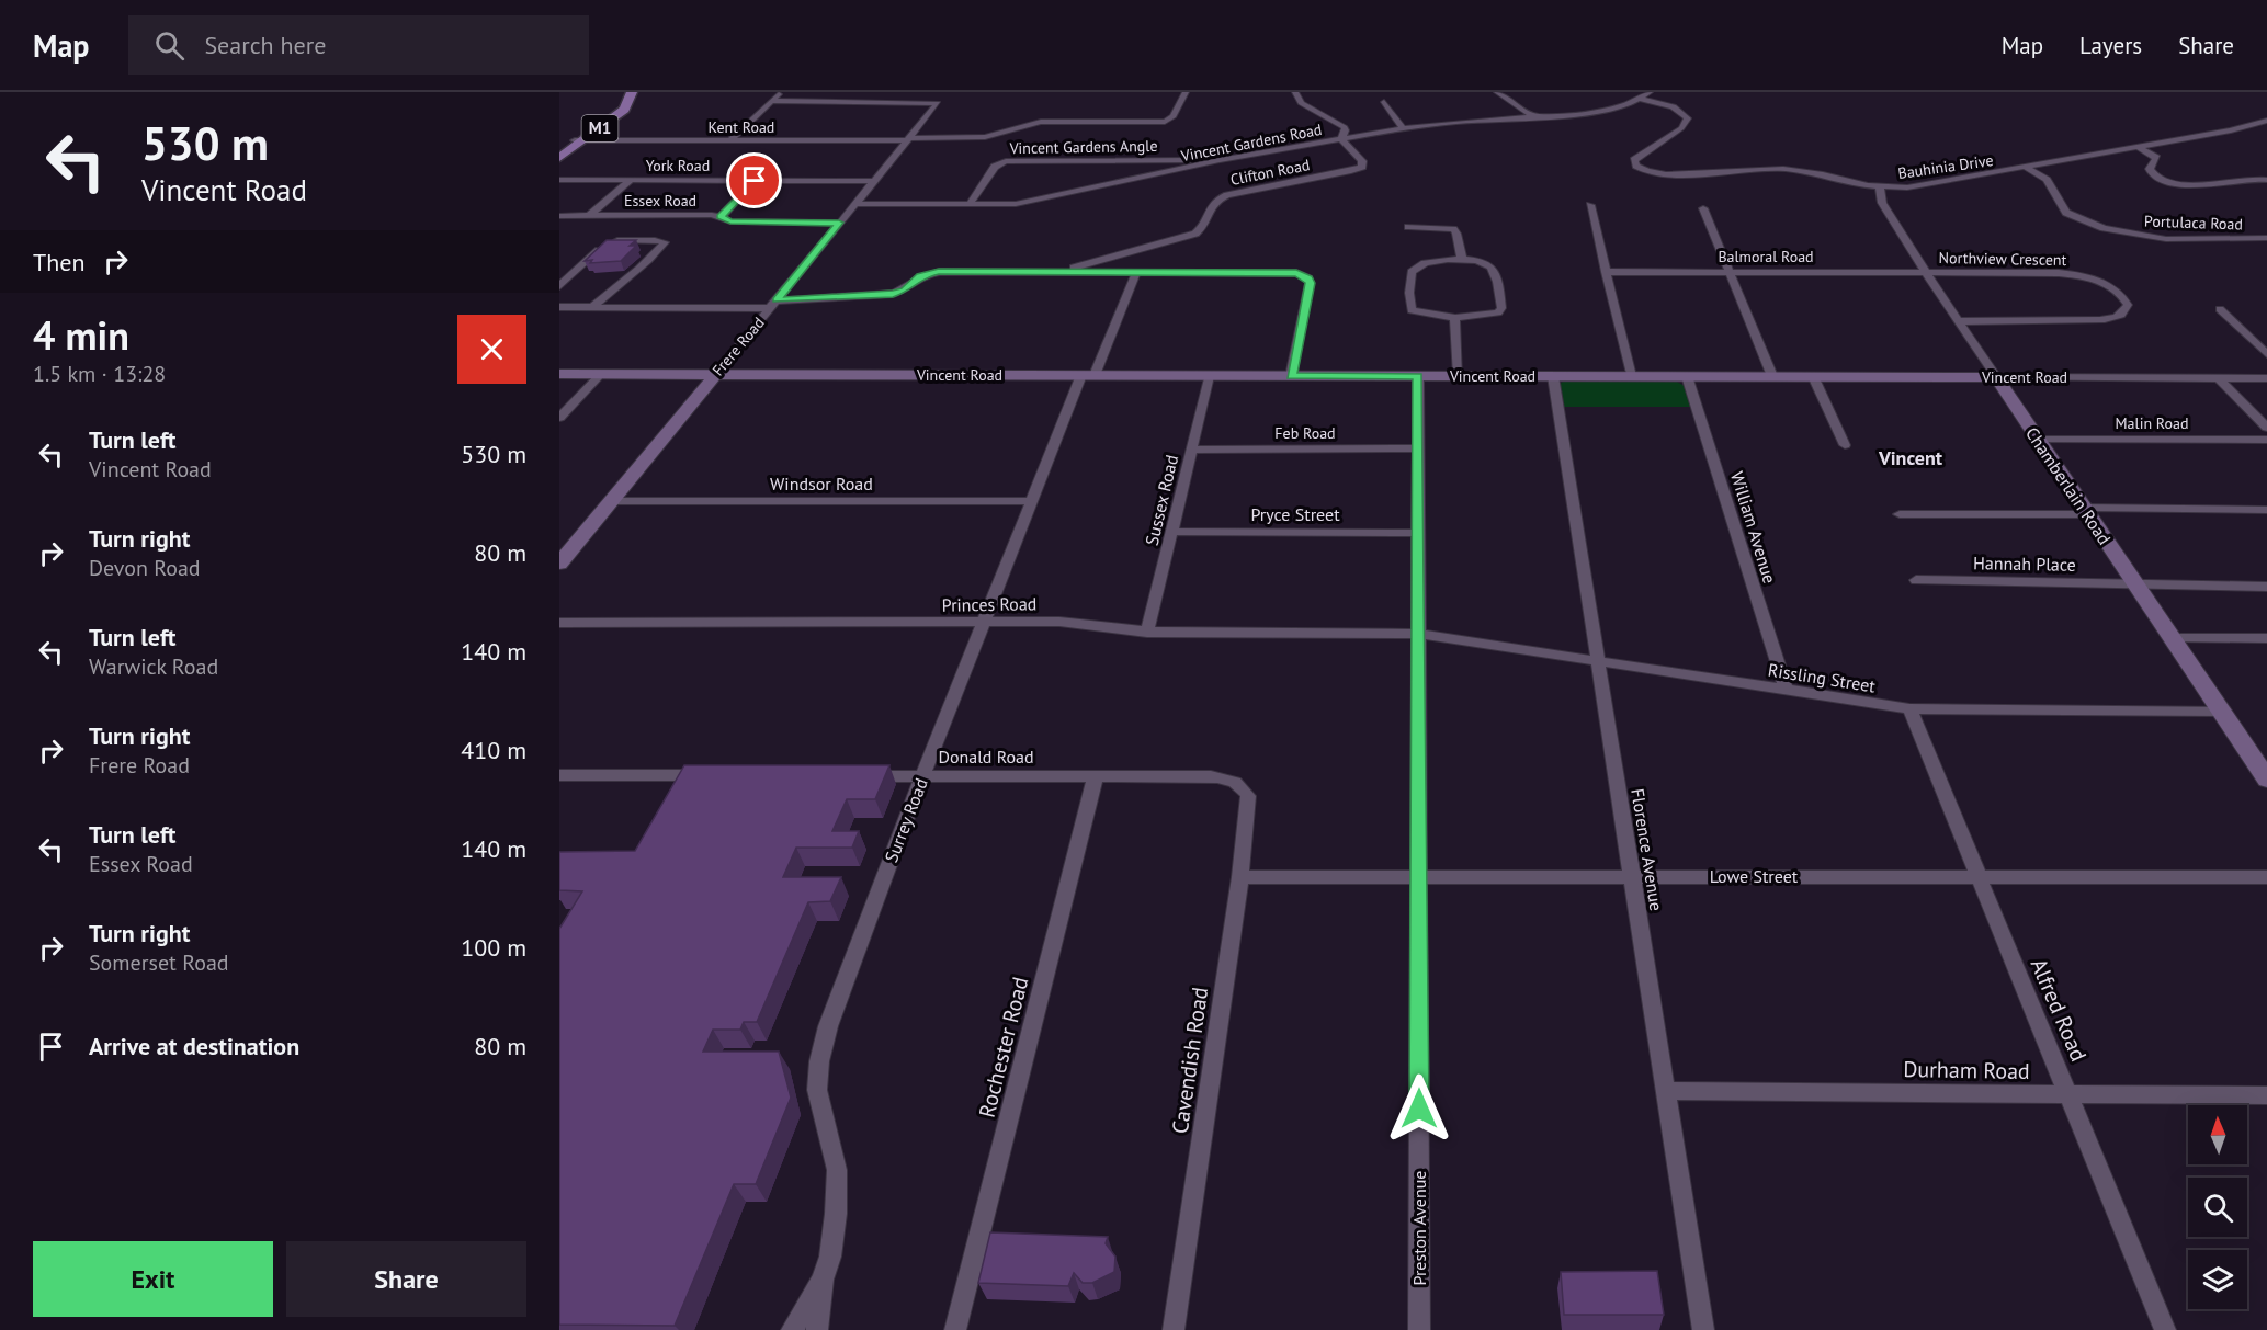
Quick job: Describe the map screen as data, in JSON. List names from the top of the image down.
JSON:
{
  "streets": {
    "main road": ["M1"],
    "street": [
      "Kent Road",
      "Vincent Gardens Road",
      "Vincent Gardens Angle",
      "York Road",
      "Bauhinia Drive",
      "Clifton Road",
      "Essex Road",
      "Portulaca Road",
      "Balmoral Road",
      "Northview Crescent",
      "Frere Road",
      "Vincent Road",
      "Malin Road",
      "Feb Road",
      "Windsor Road",
      "Chamberlain Road",
      "Sussex Road",
      "Pryce Street",
      "William Avenue",
      "Hannah Place",
      "Princes Road",
      "Rissling Street",
      "Donald Road",
      "Surrey Road",
      "Florence Avenue",
      "Lowe Street",
      "Alfred Road",
      "Rochester Road",
      "Cavendish Road",
      "Durham Road",
      "Preston Avenue"
    ]
  },
  "crossings": [
    ["Kent Road", "M1"],
    ["Kent Road", "Frere Road"],
    ["Vincent Gardens Road", "Vincent Gardens Angle"],
    ["Vincent Gardens Road", "Bauhinia Drive"],
    ["Vincent Gardens Road", "Clifton Road"],
    ["Vincent Gardens Road", "Frere Road"],
    ["York Road", "Frere Road"],
    ["Bauhinia Drive", "Portulaca Road"],
    ["Bauhinia Drive", "Chamberlain Road"],
    ["Essex Road", "Frere Road"],
    ["Balmoral Road", "Northview Crescent"],
    ["Balmoral Road", "Chamberlain Road"],
    ["Northview Crescent", "Chamberlain Road"],
    ["Frere Road", "Vincent Road"],
    ["Frere Road", "Windsor Road"],
    ["Vincent Road", "Chamberlain Road"],
    ["Vincent Road", "Sussex Road"],
    ["Vincent Road", "William Avenue"],
    ["Vincent Road", "Surrey Road"],
    ["Vincent Road", "Florence Avenue"],
    ["Vincent Road", "Preston Avenue"],
    ["Malin Road", "Chamberlain Road"],
    ["Feb Road", "Sussex Road"],
    ["Feb Road", "Preston Avenue"],
    ["Windsor Road", "Surrey Road"],
    ["Chamberlain Road", "Hannah Place"],
    ["Chamberlain Road", "Rissling Street"],
    ["Sussex Road", "Pryce Street"],
    ["Sussex Road", "Princes Road"],
    ["Pryce Street", "Preston Avenue"],
    ["William Avenue", "Rissling Street"],
    ["Princes Road", "Rissling Street"],
    ["Princes Road", "Surrey Road"],
    ["Princes Road", "Preston Avenue"],
    ["Rissling Street", "Florence Avenue"],
    ["Rissling Street", "Alfred Road"],
    ["Rissling Street", "Preston Avenue"],
    ["Donald Road", "Surrey Road"],
    ["Donald Road", "Rochester Road"],
    ["Donald Road", "Cavendish Road"],
    ["Florence Avenue", "Lowe Street"],
    ["Florence Avenue", "Durham Road"],
    ["Lowe Street", "Alfred Road"],
    ["Lowe Street", "Cavendish Road"],
    ["Lowe Street", "Preston Avenue"],
    ["Alfred Road", "Durham Road"]
  ],
  "districts": ["Vincent"],
  "north": "top",
  "page": {
    "header": "Map",
    "search": "Search here",
    "nav": ["Map", "Layers", "Share"],
    "turn": ["530 m", "Vincent Road"],
    "then": "Then",
    "heading": ["4 min", "1.5 km · 13:28"],
    "list": [
      {
        "name": "Turn left",
        "note": "Vincent Road",
        "value": "530 m"
      },
      {
        "name": "Turn right",
        "note": "Devon Road",
        "value": "80 m"
      },
      {
        "name": "Turn left",
        "note": "Warwick Road",
        "value": "140 m"
      },
      {
        "name": "Turn right",
        "note": "Frere Road",
        "value": "410 m"
      },
      {
        "name": "Turn left",
        "note": "Essex Road",
        "value": "140 m"
      },
      {
        "name": "Turn right",
        "note": "Somerset Road",
        "value": "100 m"
      },
      {
        "name": "Arrive at destination",
        "value": "80 m"
      }
    ],
    "buttons": ["Exit", "Share"]
  }
}
